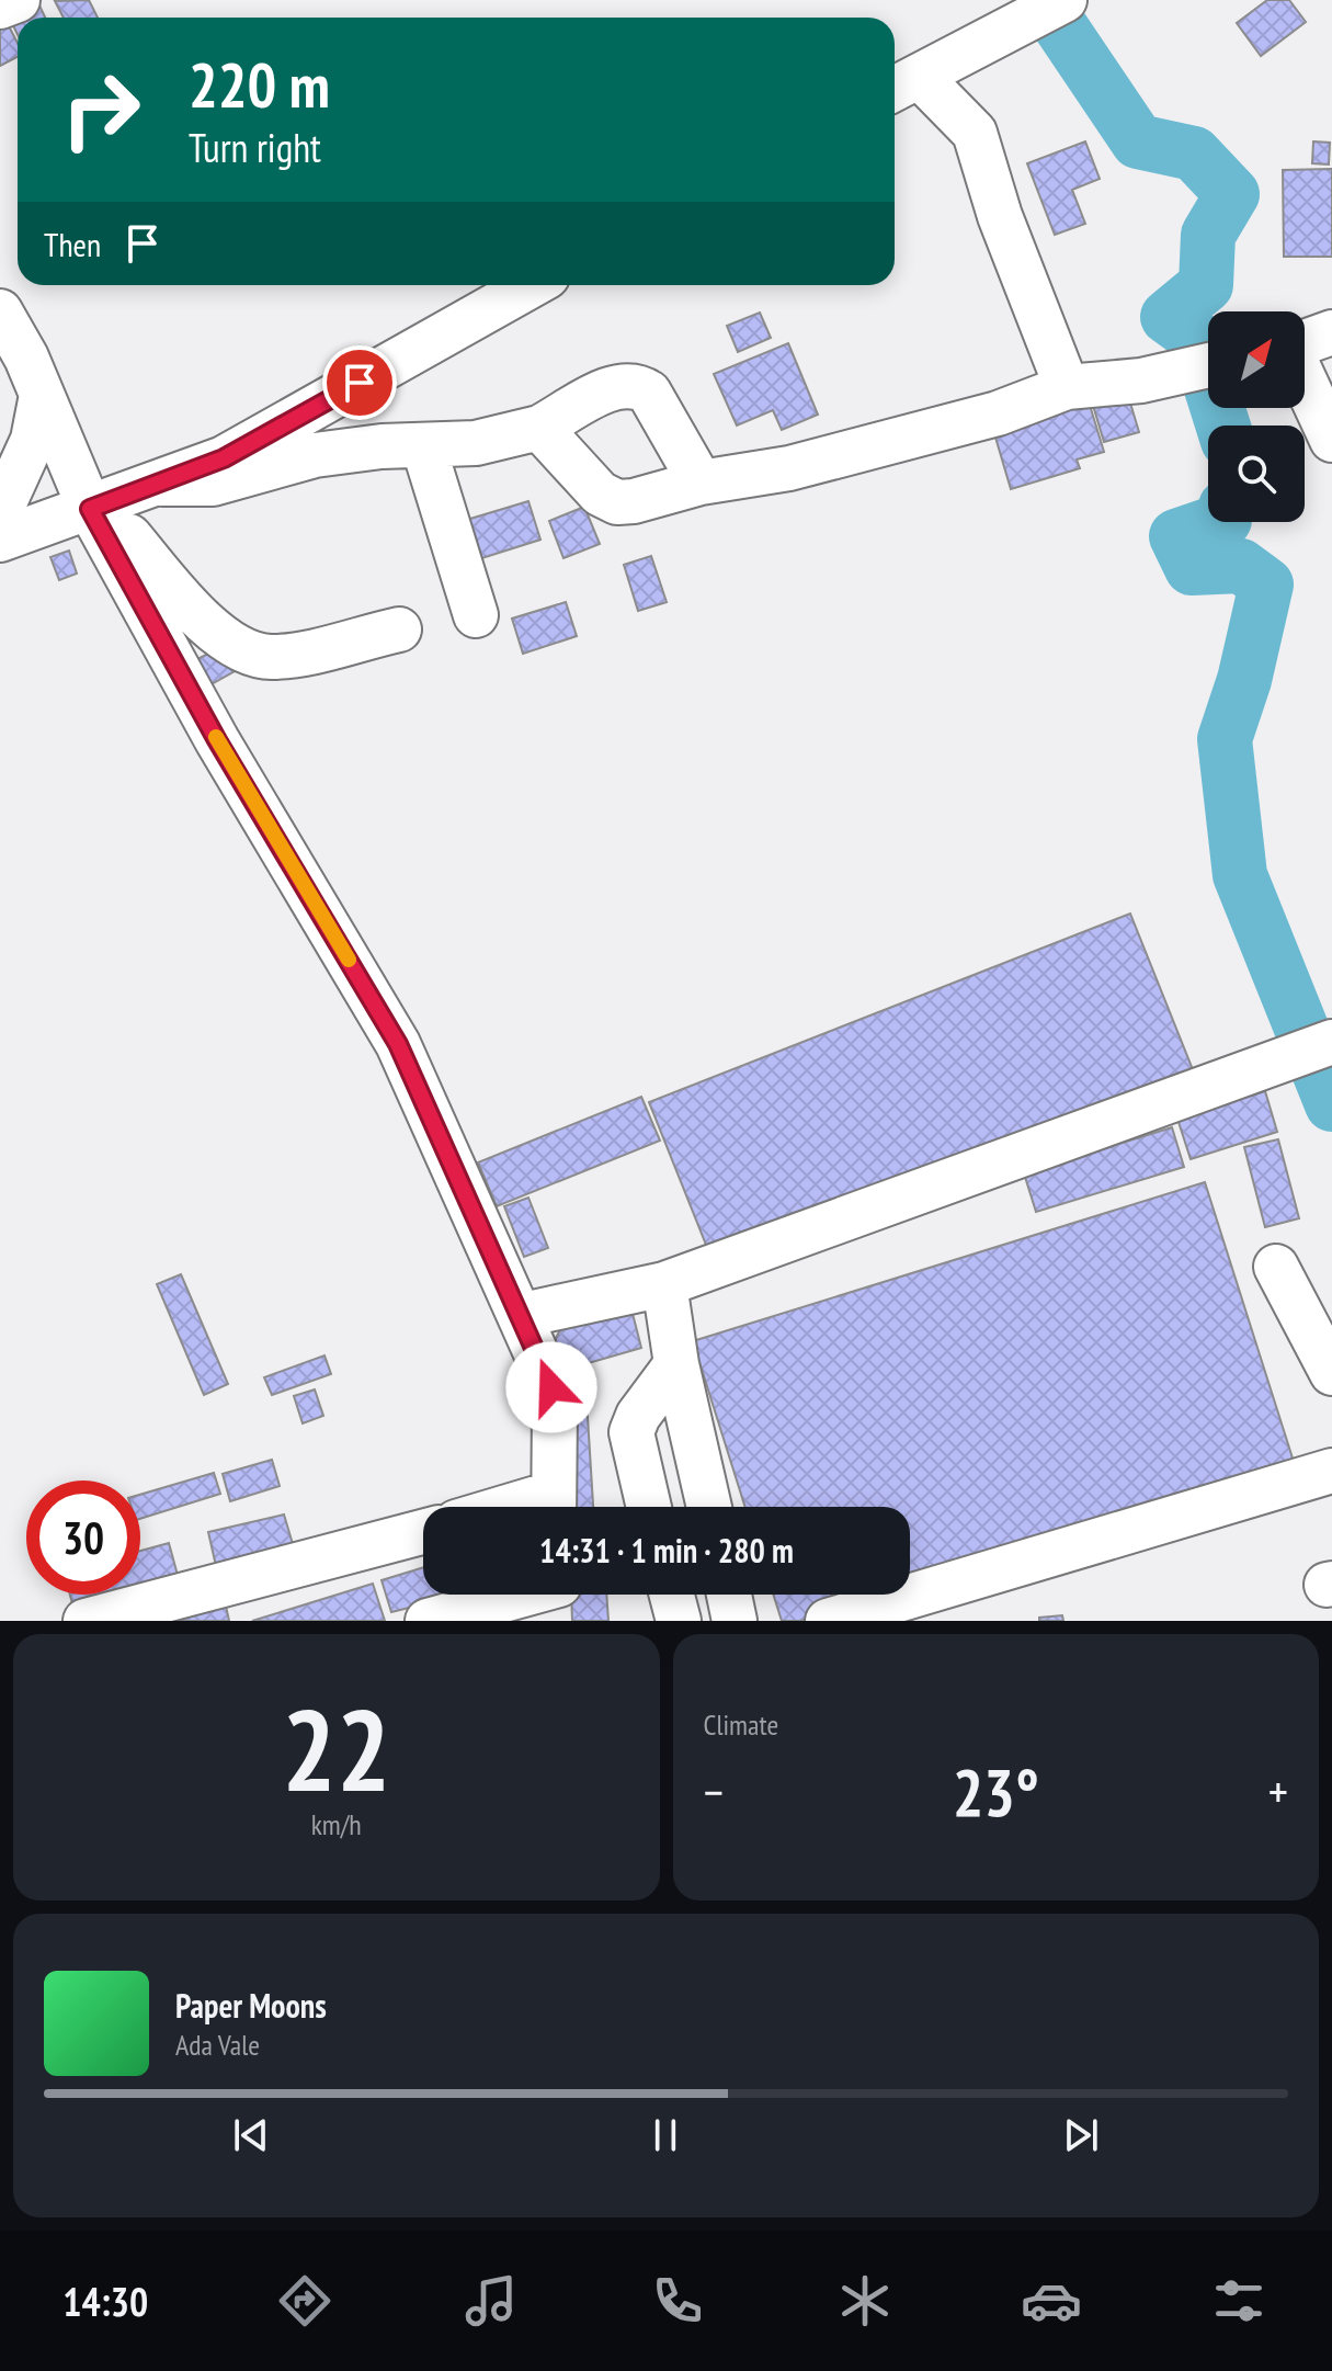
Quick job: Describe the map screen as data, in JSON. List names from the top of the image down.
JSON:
{
  "north": "top right",
  "page": {
    "turn": ["220 m", "Turn right"],
    "then": "Then",
    "limit": "30",
    "trip": "14:31 · 1 min · 280 m",
    "tile": [
      ["22", "km/h"],
      "Climate"
    ],
    "heat": ["−", "23°", "+"],
    "song": ["Paper Moons", "Ada Vale"],
    "tabs": "14:30"
  }
}
